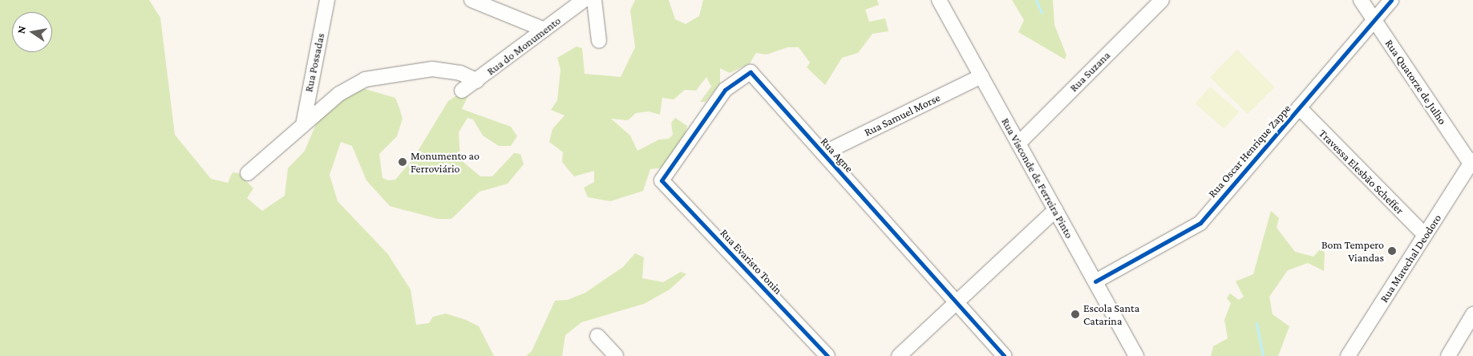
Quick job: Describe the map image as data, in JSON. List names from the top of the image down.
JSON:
{
  "streets": {
    "street": [
      "Rua do Monumento",
      "Rua Possadas",
      "Rua Suzana",
      "Rua Quatorze de Julho",
      "Rua Samuel Morse",
      "Rua Oscar Henrique Zappe",
      "Rua Agne",
      "Travessa Elesbão Scheffer",
      "Rua Visconde de Ferreira Pinto",
      "Rua Marechal Deodoro",
      "Rua Evaristo Tonin"
    ]
  },
  "crossings": [
    ["Rua Suzana", "Rua Visconde de Ferreira Pinto"],
    ["Rua Quatorze de Julho", "Rua Oscar Henrique Zappe"],
    ["Rua Quatorze de Julho", "Rua Marechal Deodoro"],
    ["Rua Samuel Morse", "Rua Agne"],
    ["Rua Samuel Morse", "Rua Visconde de Ferreira Pinto"],
    ["Rua Oscar Henrique Zappe", "Travessa Elesbão Scheffer"],
    ["Rua Oscar Henrique Zappe", "Rua Visconde de Ferreira Pinto"],
    ["Rua Agne", "Rua Evaristo Tonin"],
    ["Travessa Elesbão Scheffer", "Rua Marechal Deodoro"]
  ],
  "places": ["Monumento ao Ferroviário", "Bom Tempero Viandas", "Escola Santa Catarina"],
  "north": "left"
}
